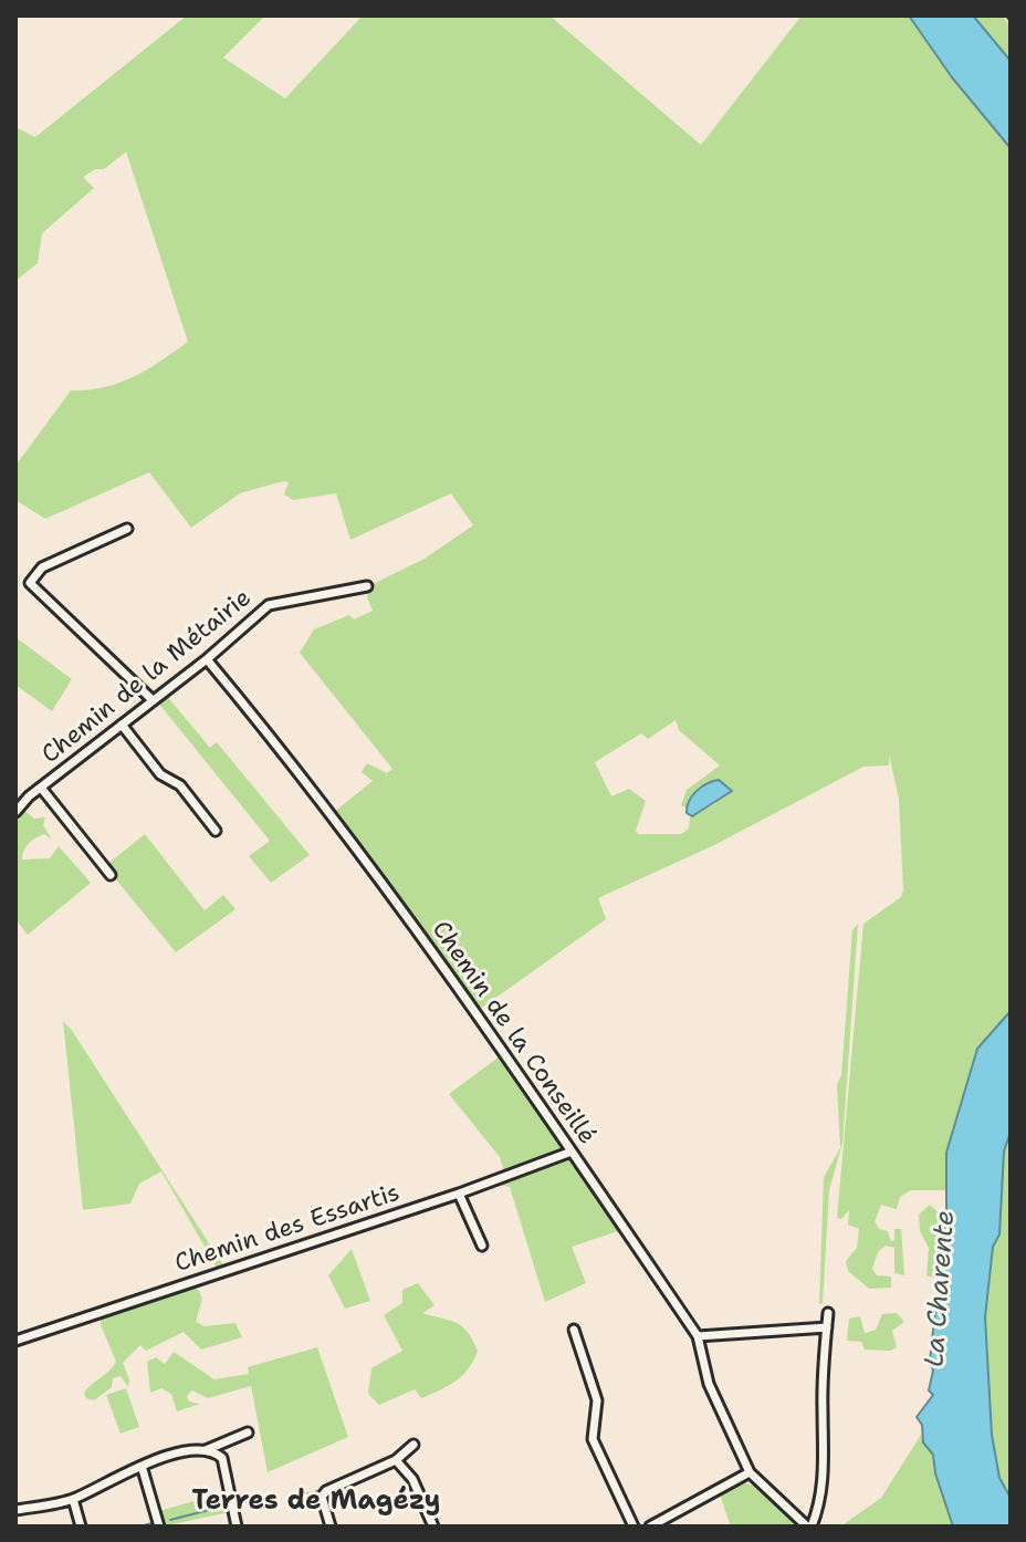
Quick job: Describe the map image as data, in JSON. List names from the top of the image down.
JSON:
{
  "streets": {
    "street": ["Chemin de la Métairie", "Chemin de la Conseillé", "Chemin des Essartis"]
  },
  "crossings": [
    ["Chemin de la Métairie", "Chemin de la Conseillé"],
    ["Chemin de la Conseillé", "Chemin des Essartis"]
  ],
  "districts": ["Terres de Magézy"],
  "water": ["La Charente"]
}
